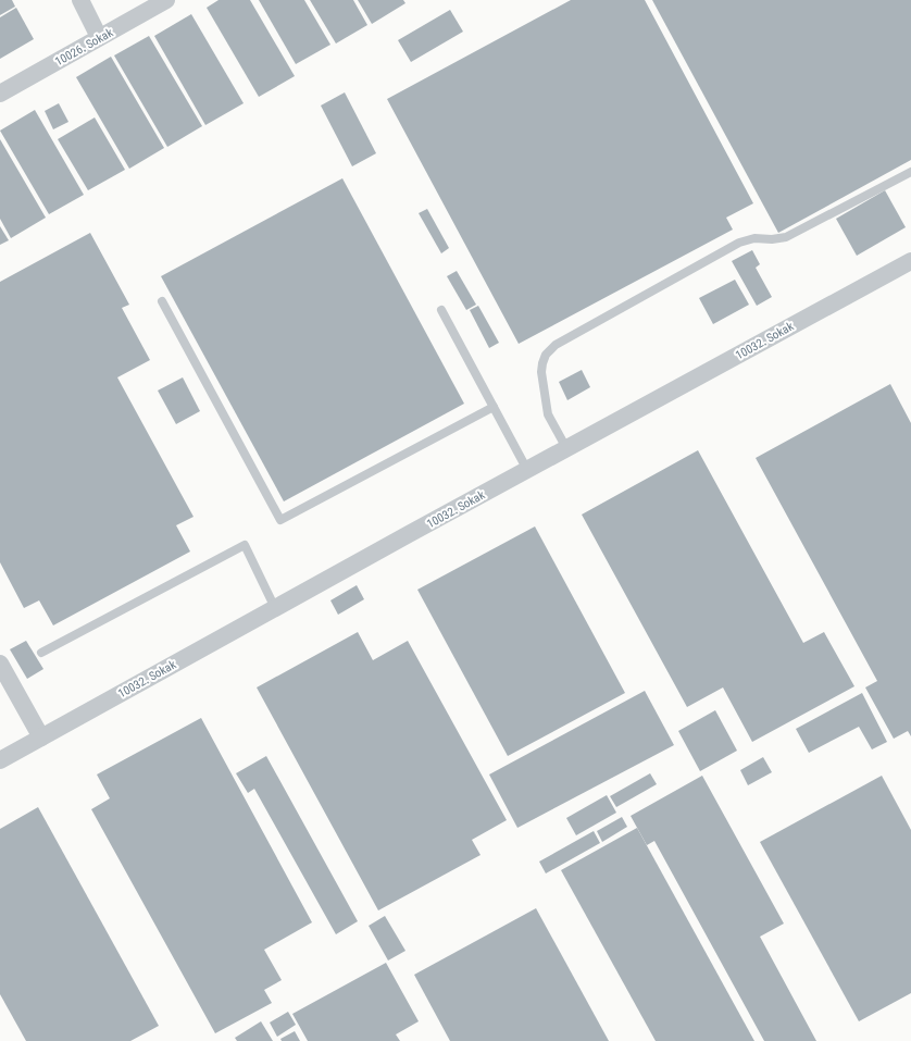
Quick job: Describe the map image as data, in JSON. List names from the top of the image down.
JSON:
{
  "streets": {
    "street": ["10026. Sokak", "10032. Sokak"]
  }
}
